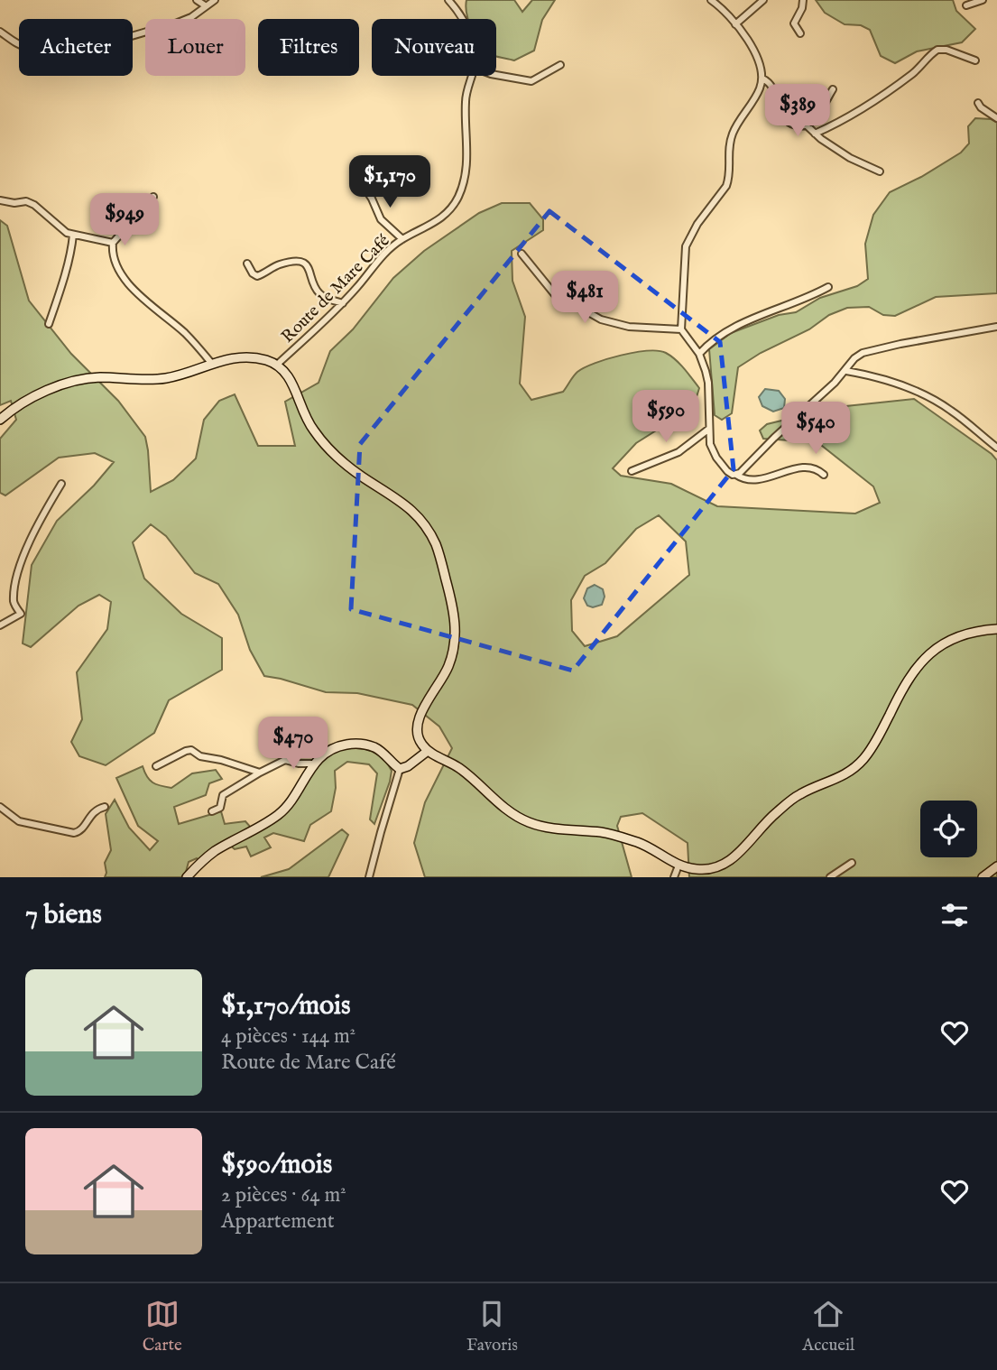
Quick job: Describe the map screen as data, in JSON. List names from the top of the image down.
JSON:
{
  "streets": {
    "street": ["Route de Mare Café"]
  },
  "page": {
    "chip": [
      "Acheter",
      "Louer",
      "Filtres",
      "Nouveau"
    ],
    "price": [
      "$389",
      "$1,170",
      "$949",
      "$481",
      "$590",
      "$540",
      "$470"
    ],
    "heading": "7 biens",
    "list": [
      {
        "name": "$1,170/mois",
        "note": "4 pièces · 144 m² · Route de Mare Café"
      },
      {
        "name": "$590/mois",
        "note": "2 pièces · 64 m² · Appartement"
      }
    ],
    "tabs": ["Carte", "Favoris", "Accueil"]
  }
}
